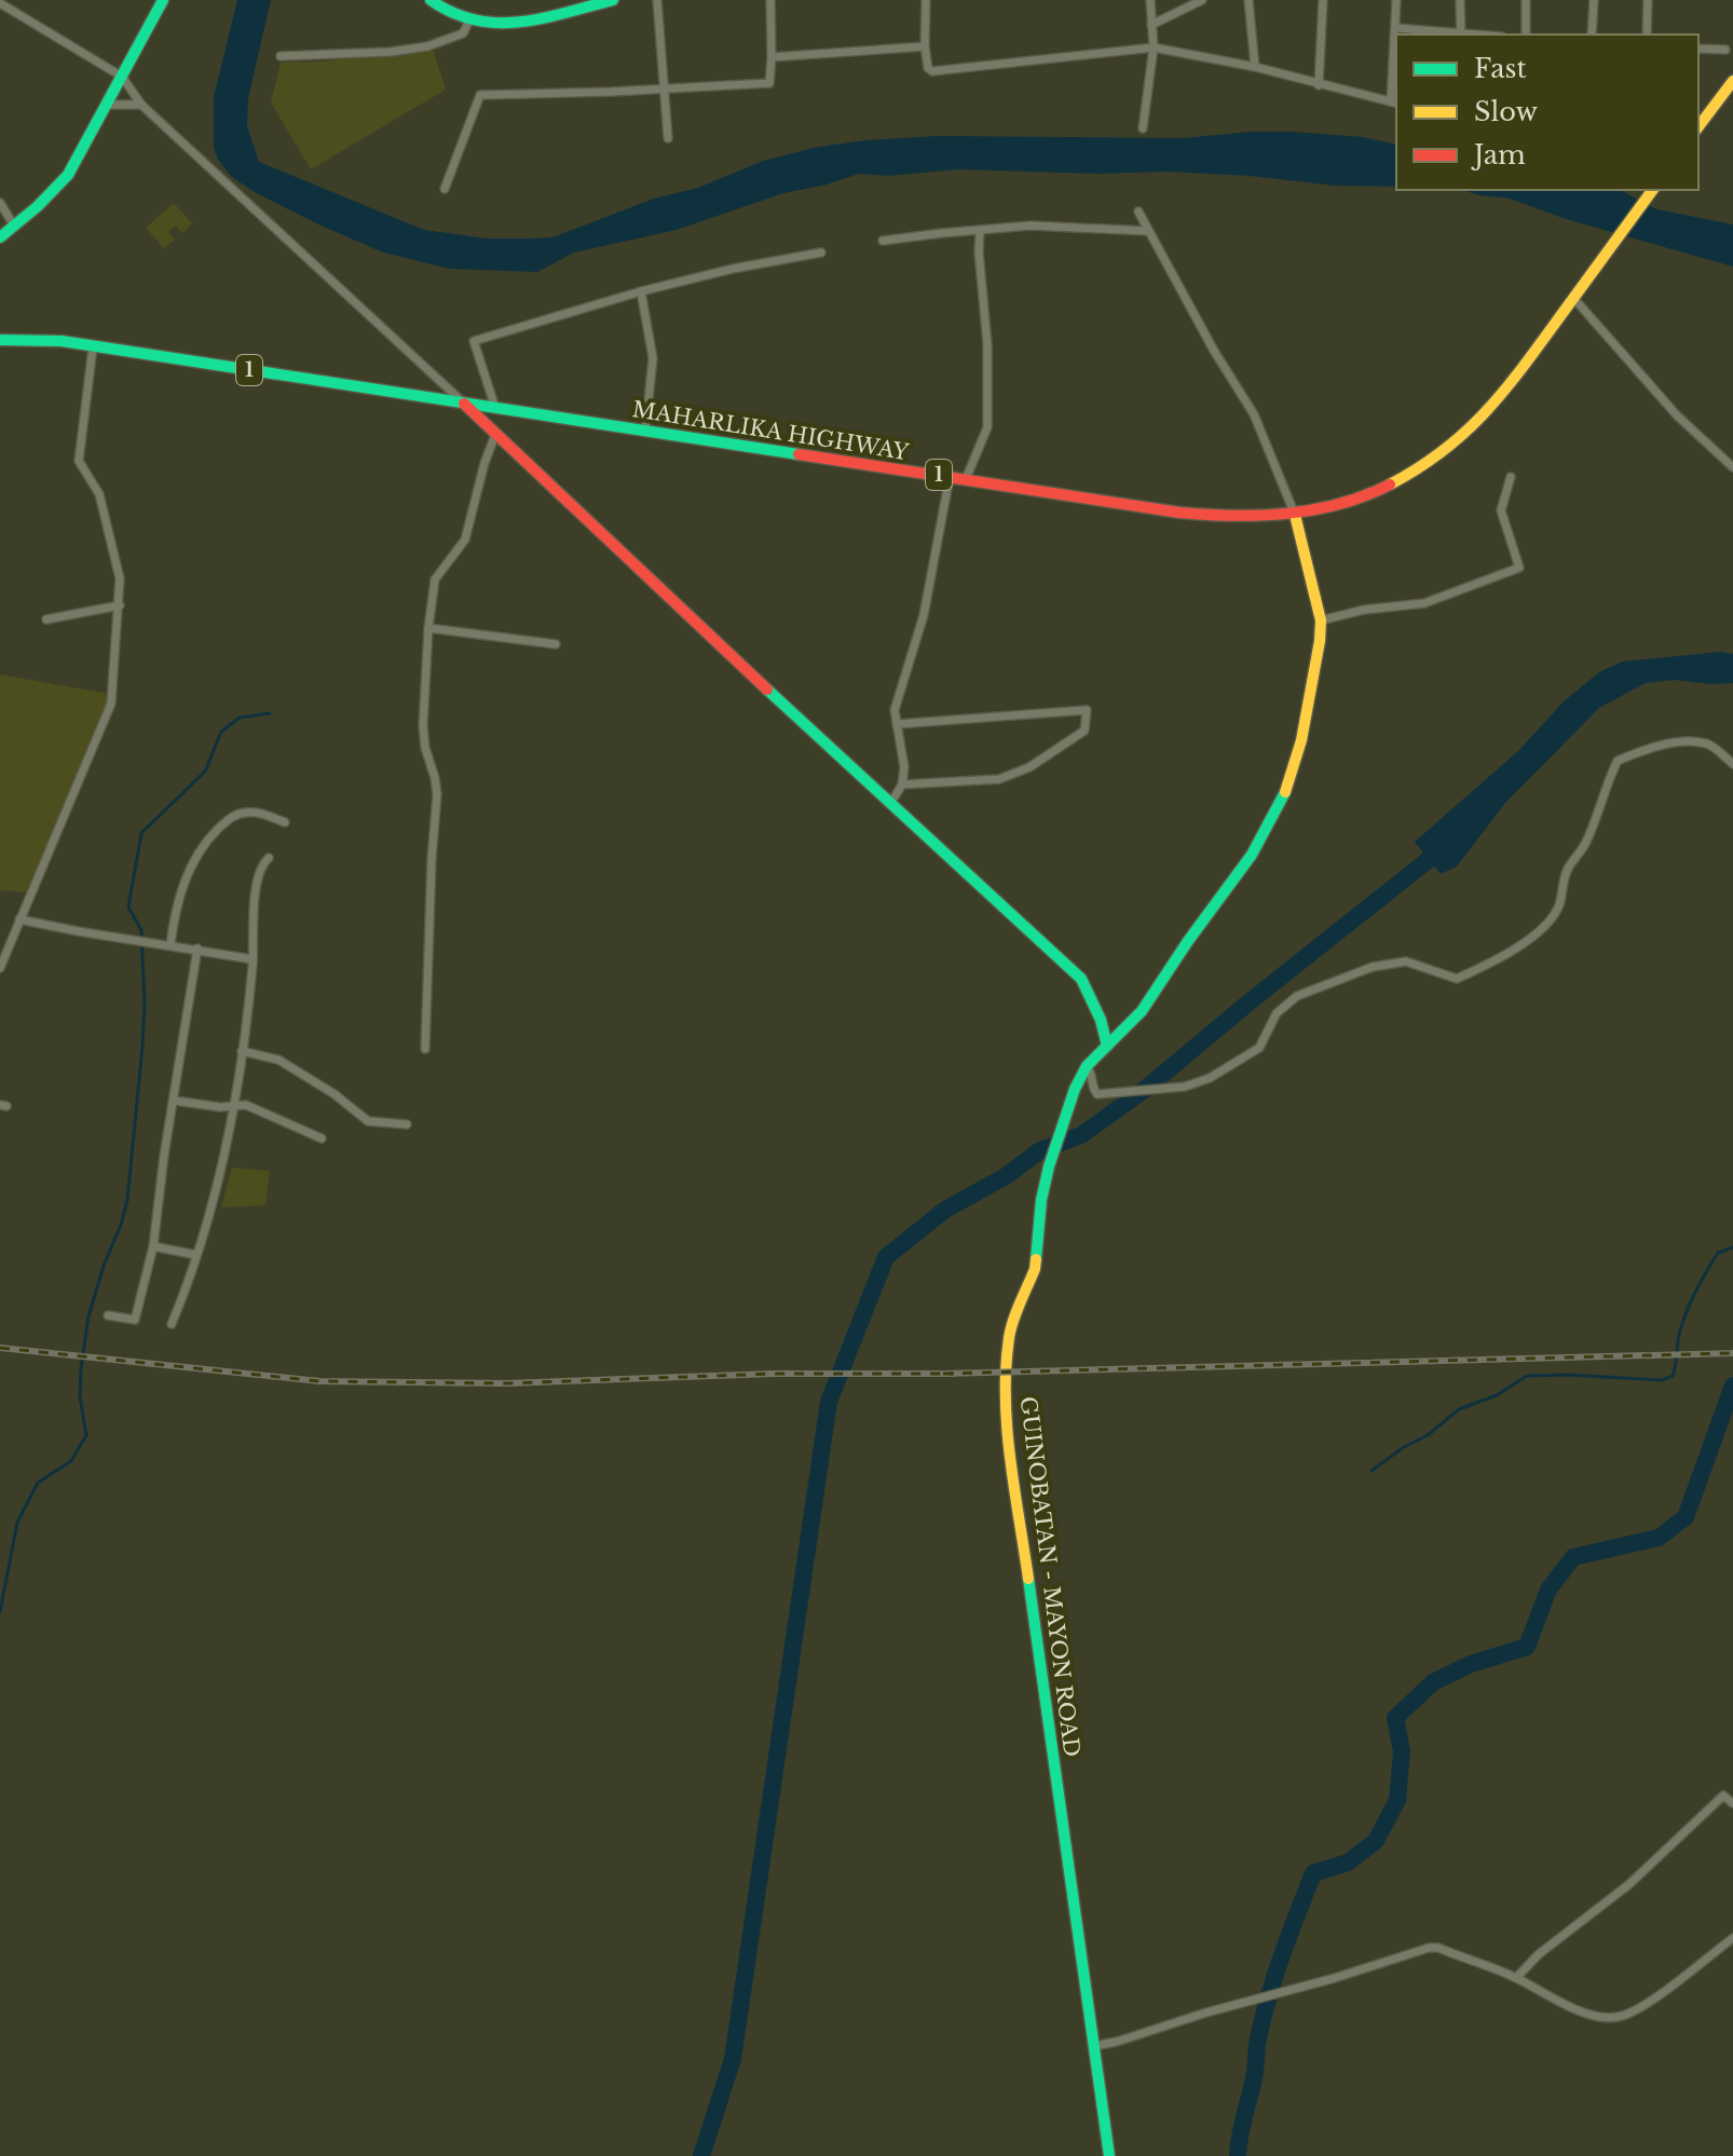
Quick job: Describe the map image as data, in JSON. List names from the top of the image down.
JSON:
{
  "streets": {
    "main road": ["1", "MAHARLIKA HIGHWAY", "GUINOBATAN - MAYON ROAD"]
  },
  "crossings": [
    ["MAHARLIKA HIGHWAY", "GUINOBATAN - MAYON ROAD"]
  ],
  "legend": ["Fast", "Slow", "Jam"]
}
